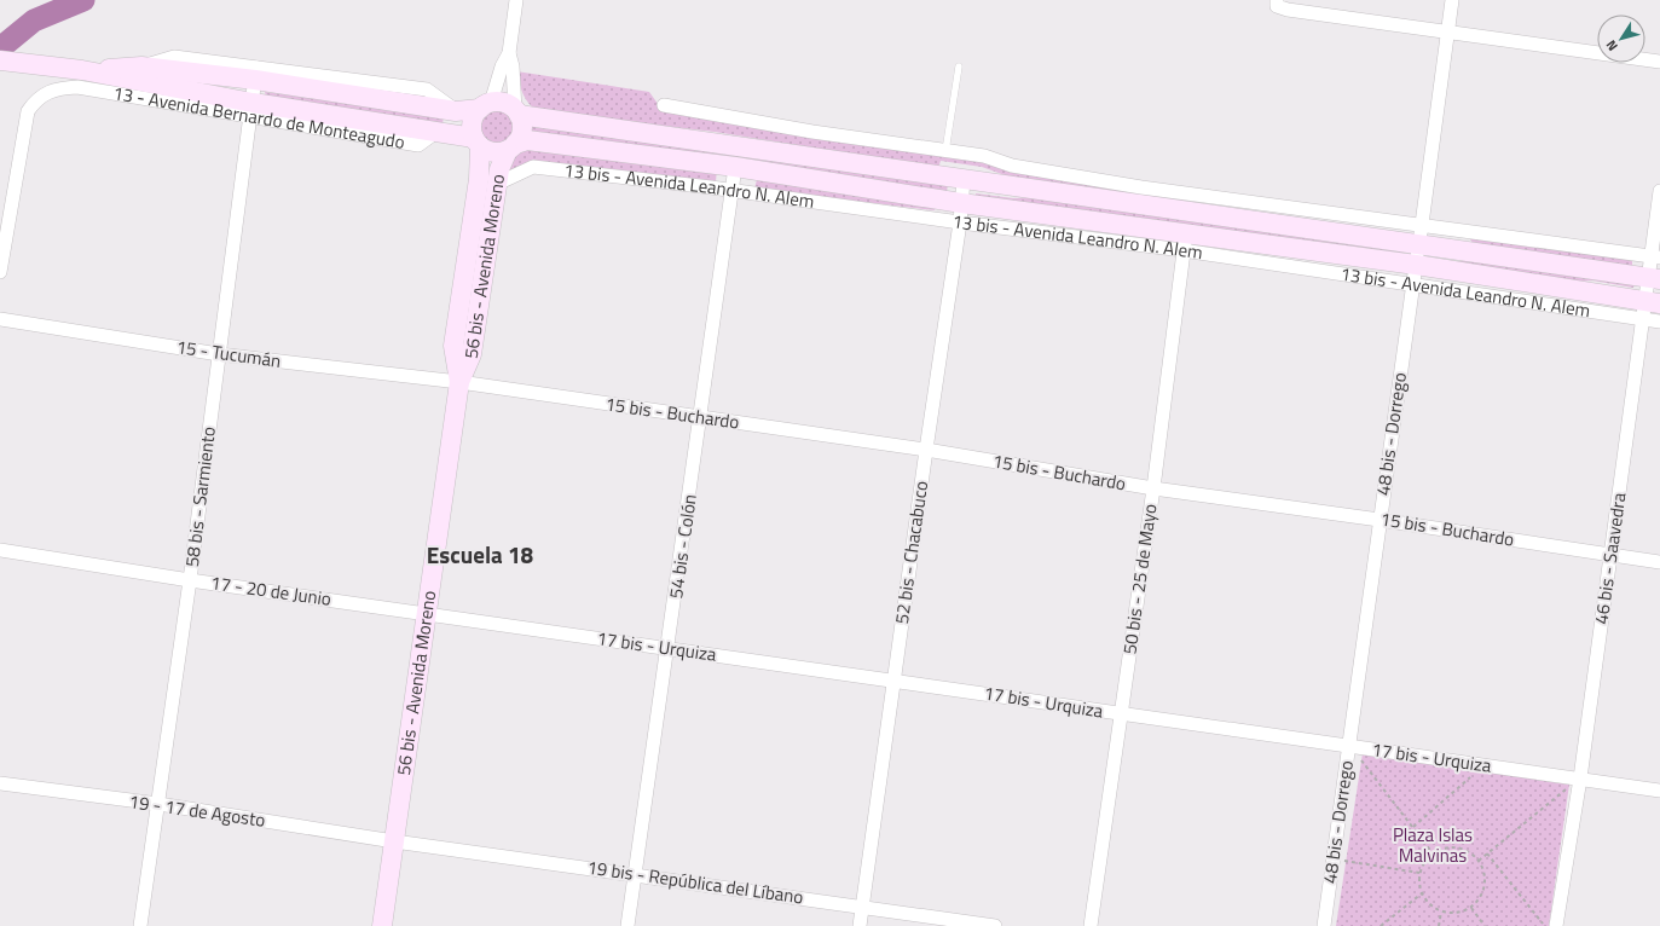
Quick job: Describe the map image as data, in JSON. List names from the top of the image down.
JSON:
{
  "streets": {
    "main road": ["13 - Avenida Bernardo de Monteagudo", "13 bis - Avenida Leandro N. Alem", "56 bis - Avenida Moreno"],
    "street": [
      "15 - Tucumán",
      "15 bis - Buchardo",
      "48 bis - Dorrego",
      "58 bis - Sarmiento",
      "54 bis - Colón",
      "52 bis - Chacabuco",
      "46 bis - Saavedra",
      "50 bis - 25 de Mayo",
      "17 - 20 de Junio",
      "17 bis - Urquiza",
      "19 - 17 de Agosto",
      "19 bis - República del Líbano"
    ]
  },
  "crossings": [
    ["13 - Avenida Bernardo de Monteagudo", "13 bis - Avenida Leandro N. Alem"],
    ["13 - Avenida Bernardo de Monteagudo", "56 bis - Avenida Moreno"],
    ["13 - Avenida Bernardo de Monteagudo", "58 bis - Sarmiento"],
    ["13 bis - Avenida Leandro N. Alem", "56 bis - Avenida Moreno"],
    ["13 bis - Avenida Leandro N. Alem", "48 bis - Dorrego"],
    ["13 bis - Avenida Leandro N. Alem", "54 bis - Colón"],
    ["13 bis - Avenida Leandro N. Alem", "52 bis - Chacabuco"],
    ["13 bis - Avenida Leandro N. Alem", "46 bis - Saavedra"],
    ["13 bis - Avenida Leandro N. Alem", "50 bis - 25 de Mayo"],
    ["56 bis - Avenida Moreno", "15 - Tucumán"],
    ["56 bis - Avenida Moreno", "15 bis - Buchardo"],
    ["56 bis - Avenida Moreno", "17 - 20 de Junio"],
    ["56 bis - Avenida Moreno", "17 bis - Urquiza"],
    ["56 bis - Avenida Moreno", "19 - 17 de Agosto"],
    ["56 bis - Avenida Moreno", "19 bis - República del Líbano"],
    ["15 - Tucumán", "15 bis - Buchardo"],
    ["15 - Tucumán", "58 bis - Sarmiento"],
    ["15 bis - Buchardo", "48 bis - Dorrego"],
    ["15 bis - Buchardo", "54 bis - Colón"],
    ["15 bis - Buchardo", "52 bis - Chacabuco"],
    ["15 bis - Buchardo", "46 bis - Saavedra"],
    ["15 bis - Buchardo", "50 bis - 25 de Mayo"],
    ["48 bis - Dorrego", "17 bis - Urquiza"],
    ["58 bis - Sarmiento", "17 - 20 de Junio"],
    ["58 bis - Sarmiento", "19 - 17 de Agosto"],
    ["54 bis - Colón", "17 bis - Urquiza"],
    ["54 bis - Colón", "19 bis - República del Líbano"],
    ["52 bis - Chacabuco", "17 bis - Urquiza"],
    ["52 bis - Chacabuco", "19 bis - República del Líbano"],
    ["46 bis - Saavedra", "17 bis - Urquiza"],
    ["50 bis - 25 de Mayo", "17 bis - Urquiza"],
    ["17 - 20 de Junio", "17 bis - Urquiza"],
    ["19 - 17 de Agosto", "19 bis - República del Líbano"]
  ],
  "districts": ["Escuela 18"],
  "parks": ["Plaza Islas Malvinas"],
  "north": "bottom left"
}
